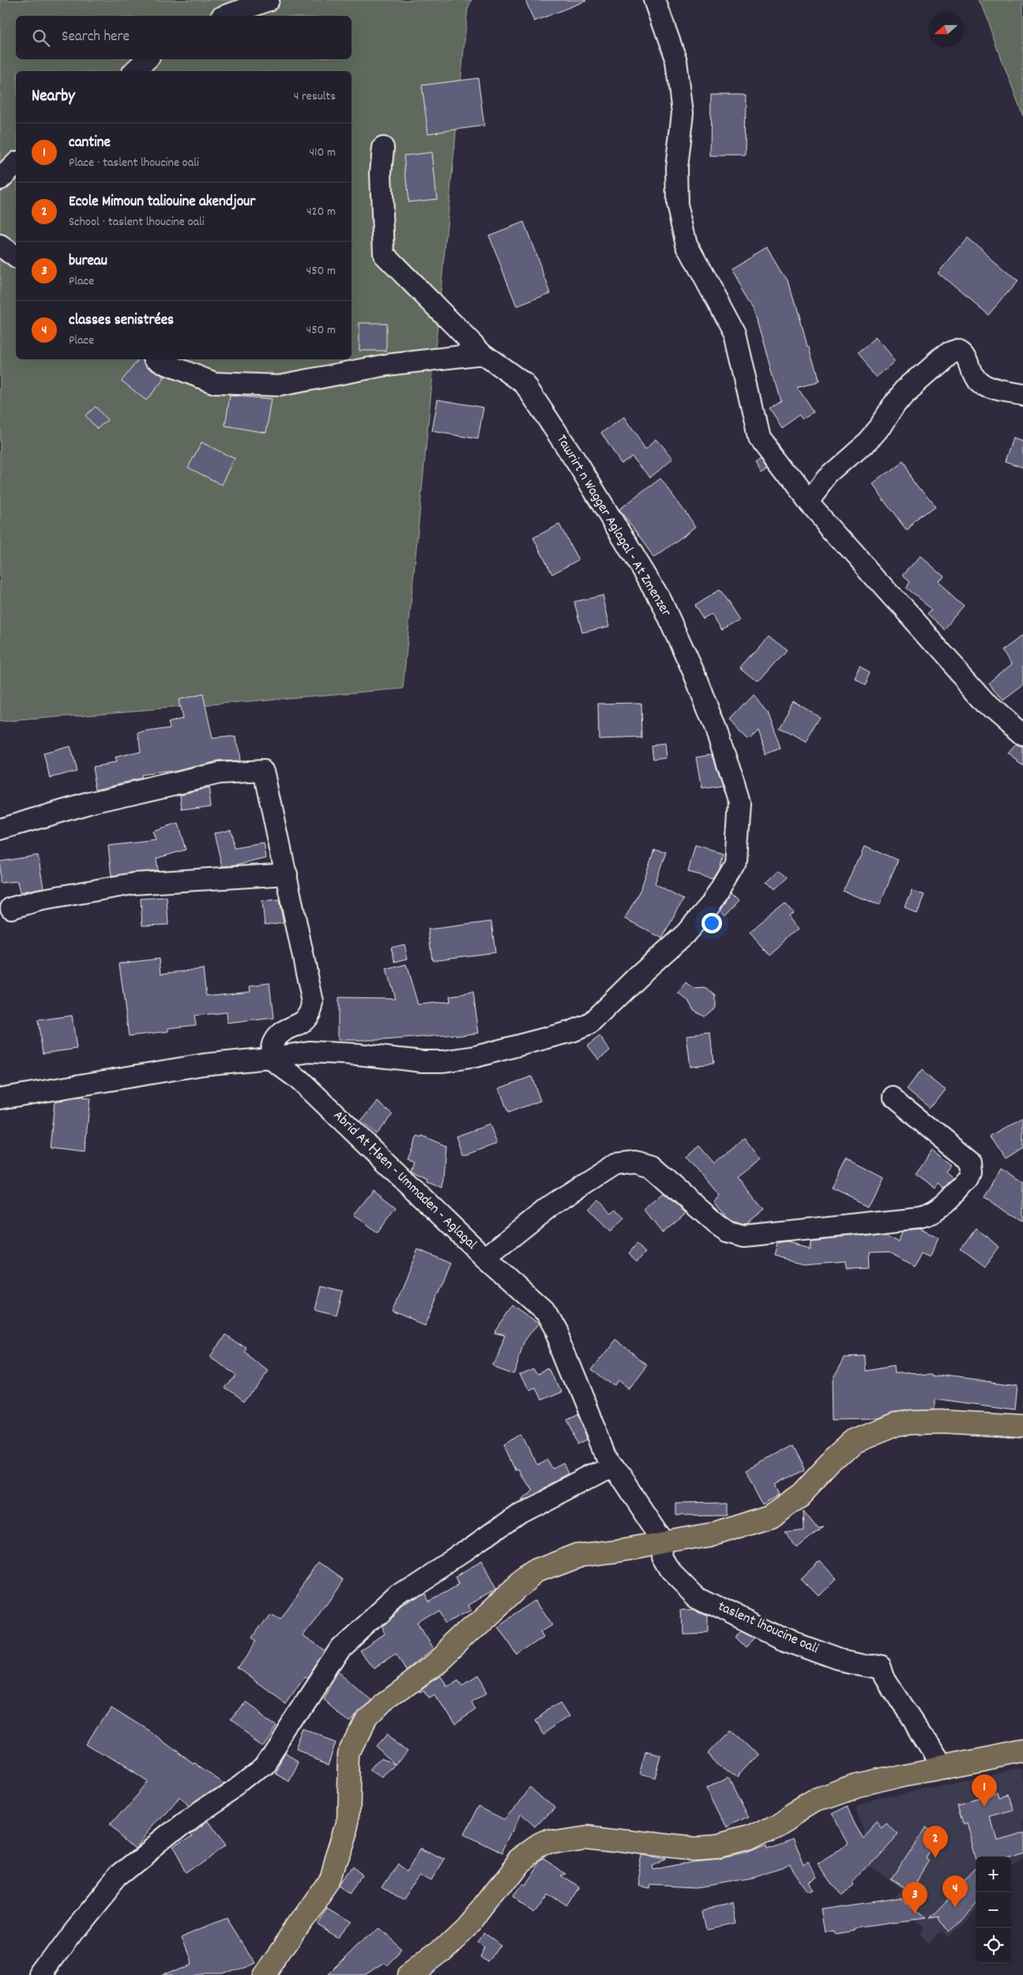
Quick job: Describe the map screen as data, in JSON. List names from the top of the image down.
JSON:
{
  "streets": {
    "street": ["Tawrirt n Wagger Aglagal - At Zmenzer", "Abrid At Ḥsen - Ummaden - Aglagal", "taslent lhoucine oali"]
  },
  "crossings": [
    ["Tawrirt n Wagger Aglagal - At Zmenzer", "Abrid At Ḥsen - Ummaden - Aglagal"],
    ["Abrid At Ḥsen - Ummaden - Aglagal", "taslent lhoucine oali"]
  ],
  "north": "left",
  "page": {
    "search": "Search here",
    "heading": ["Nearby", "4 results"],
    "list": [
      {
        "mark": "1",
        "name": "cantine",
        "note": "Place · taslent lhoucine oali",
        "value": "410 m"
      },
      {
        "mark": "2",
        "name": "Ecole Mimoun taliouine akendjour",
        "note": "School · taslent lhoucine oali",
        "value": "420 m"
      },
      {
        "mark": "3",
        "name": "bureau",
        "note": "Place",
        "value": "450 m"
      },
      {
        "mark": "4",
        "name": "classes senistrées",
        "note": "Place",
        "value": "450 m"
      }
    ],
    "pins": [
      "1",
      "2",
      "4",
      "3"
    ],
    "map_buttons": ["+", "−"]
  }
}
